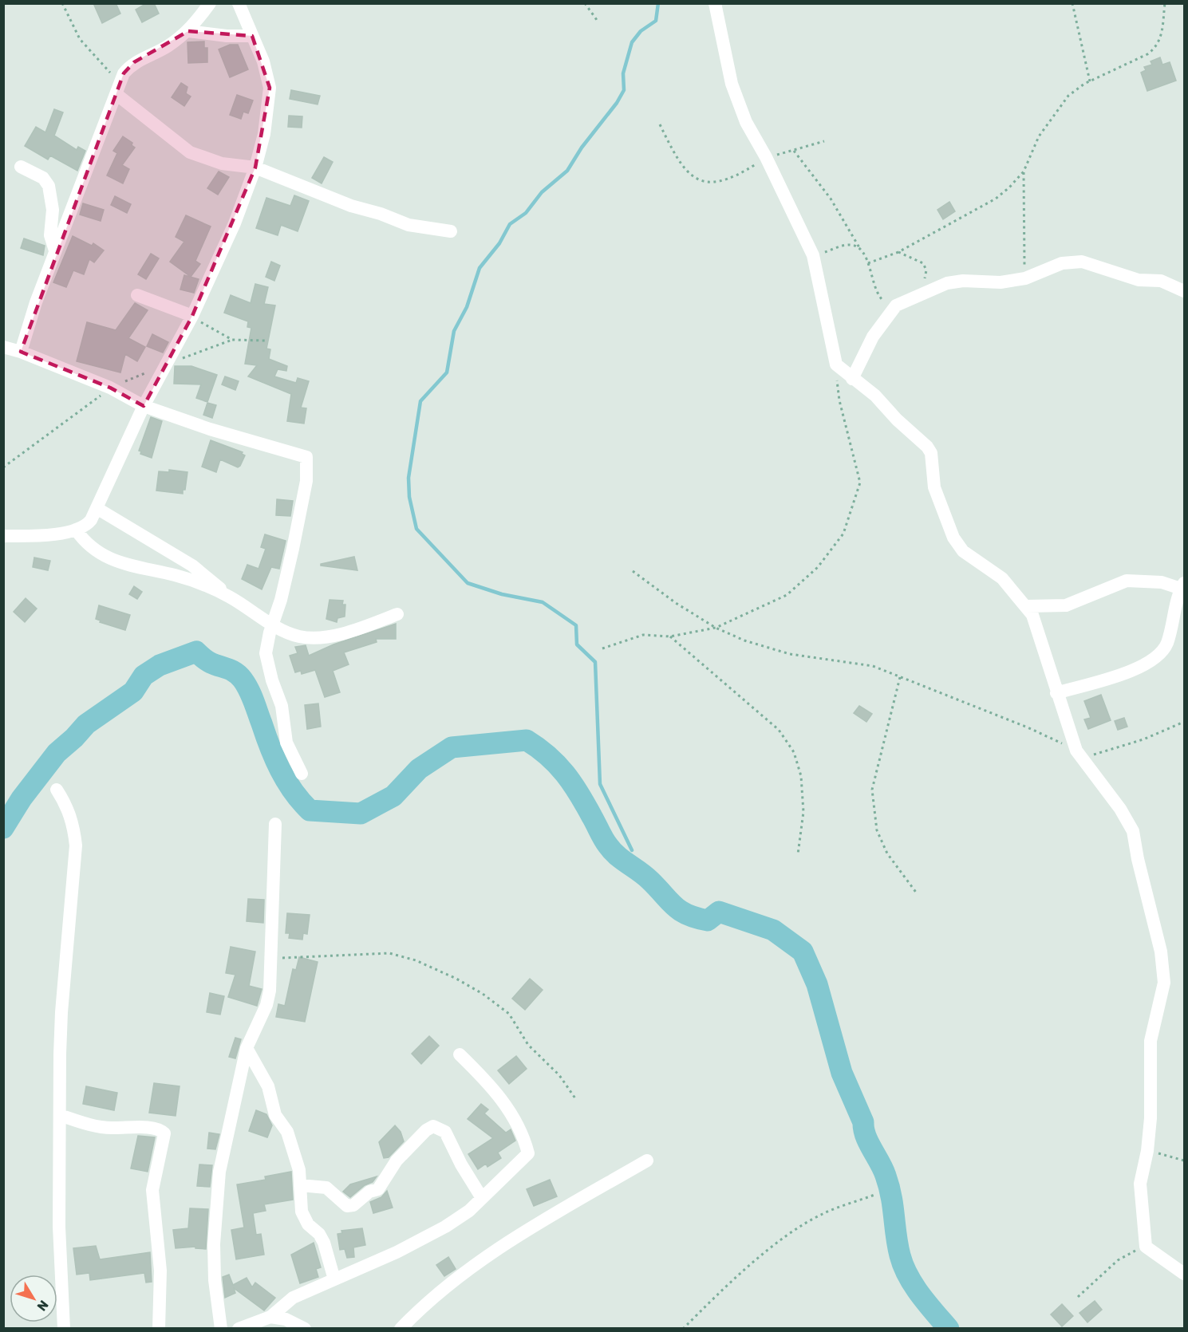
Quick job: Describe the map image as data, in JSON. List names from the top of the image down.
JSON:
{
  "north": "bottom right"
}
